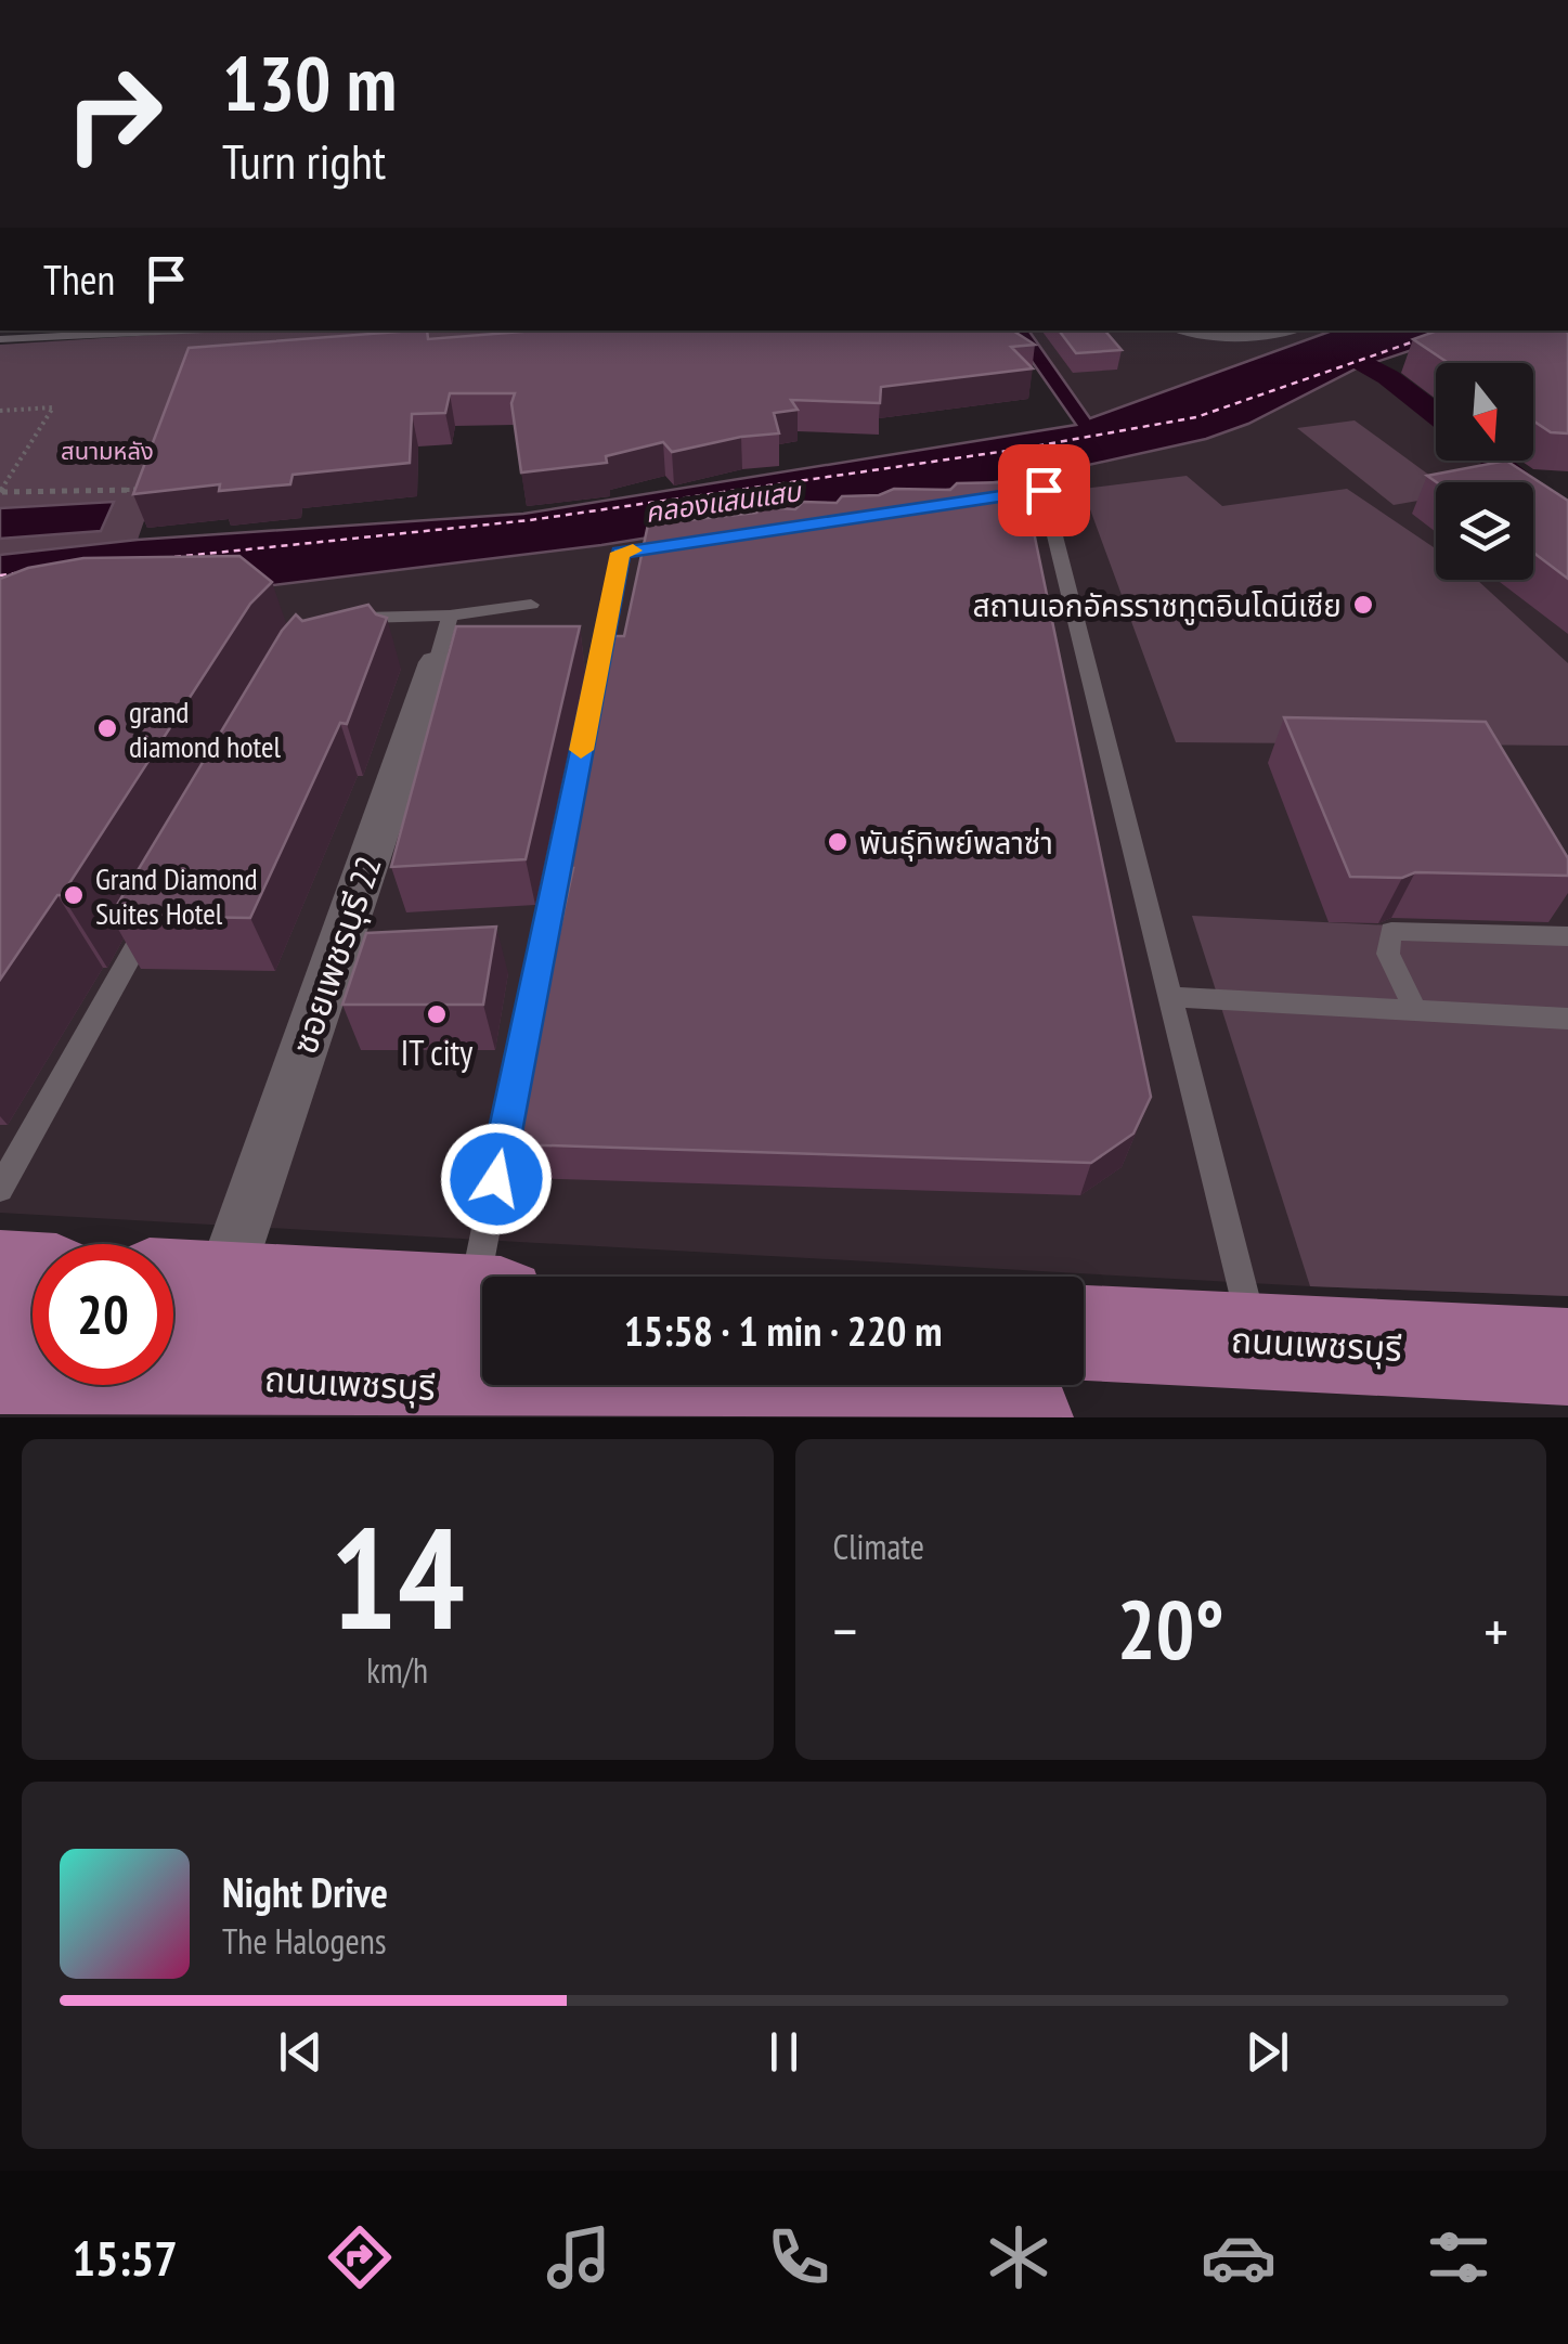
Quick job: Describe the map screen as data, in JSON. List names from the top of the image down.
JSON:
{
  "streets": {
    "main road": ["ถนนเพชรบุรี"],
    "street": ["ซอยเพชรบุรี 22"]
  },
  "water": ["คลองแสนแสบ"],
  "parks": ["สนามหลัง"],
  "places": [
    "สถานเอกอัครราชทูตอินโดนีเซีย",
    "grand diamond hotel",
    "พันธุ์ทิพย์พลาซ่า",
    "Grand Diamond Suites Hotel",
    "IT city"
  ],
  "north": "bottom",
  "page": {
    "turn": ["130 m", "Turn right"],
    "then": "Then",
    "limit": "20",
    "trip": "15:58 · 1 min · 220 m",
    "tile": [
      ["14", "km/h"],
      "Climate"
    ],
    "heat": ["−", "20°", "+"],
    "song": ["Night Drive", "The Halogens"],
    "tabs": "15:57"
  }
}
